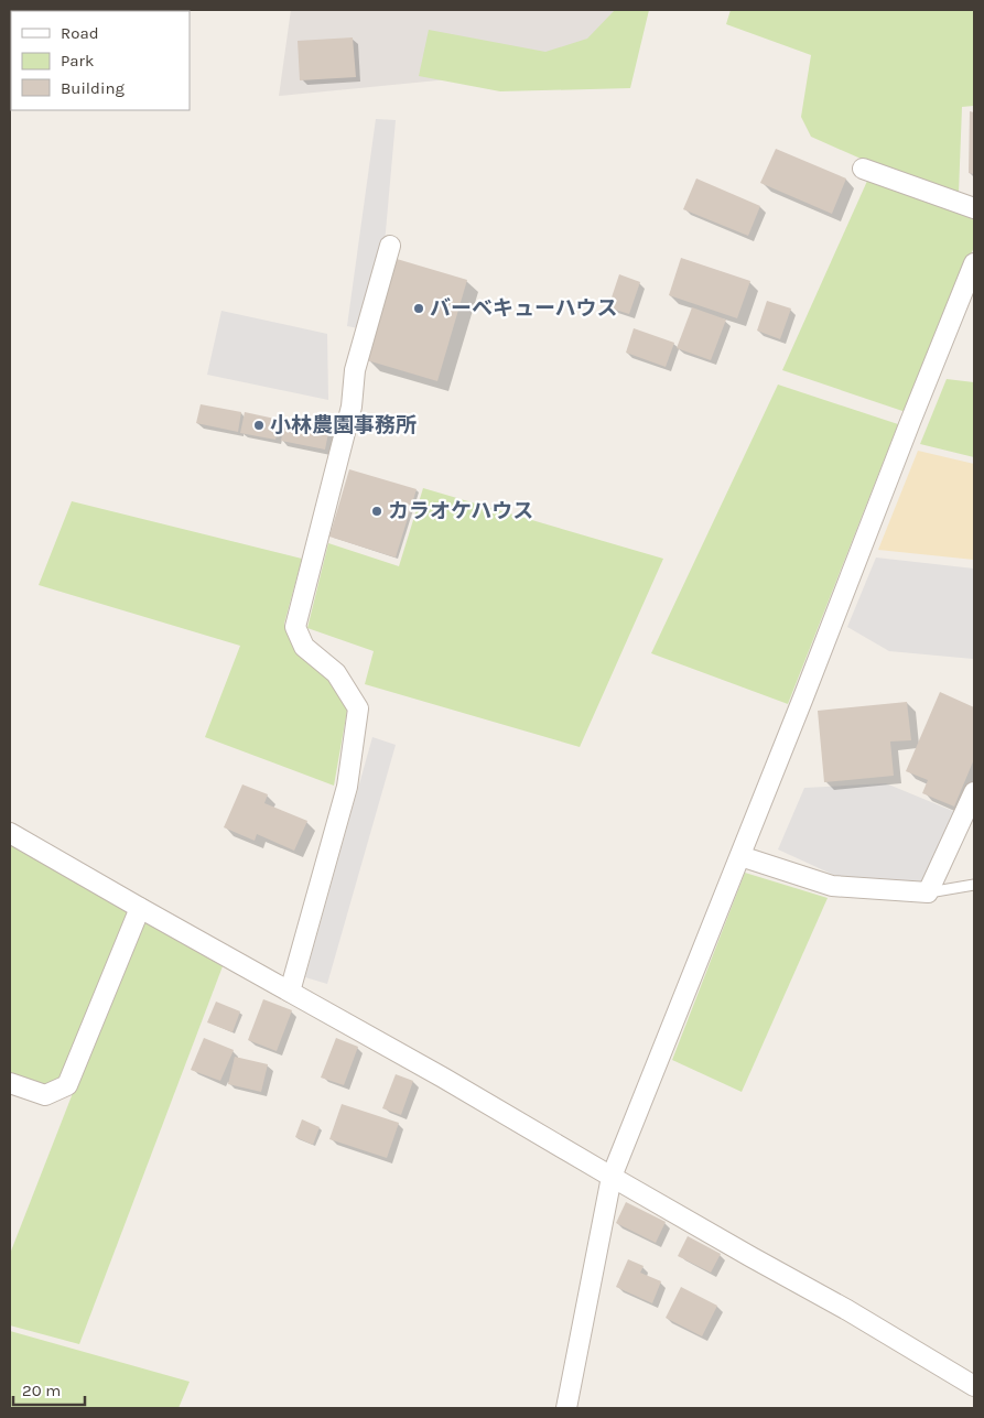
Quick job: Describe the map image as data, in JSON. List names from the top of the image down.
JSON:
{
  "places": ["バーベキューハウス", "小林農園事務所", "カラオケハウス"],
  "legend": ["Road", "Park", "Building"],
  "scale_bar": "20 m"
}
